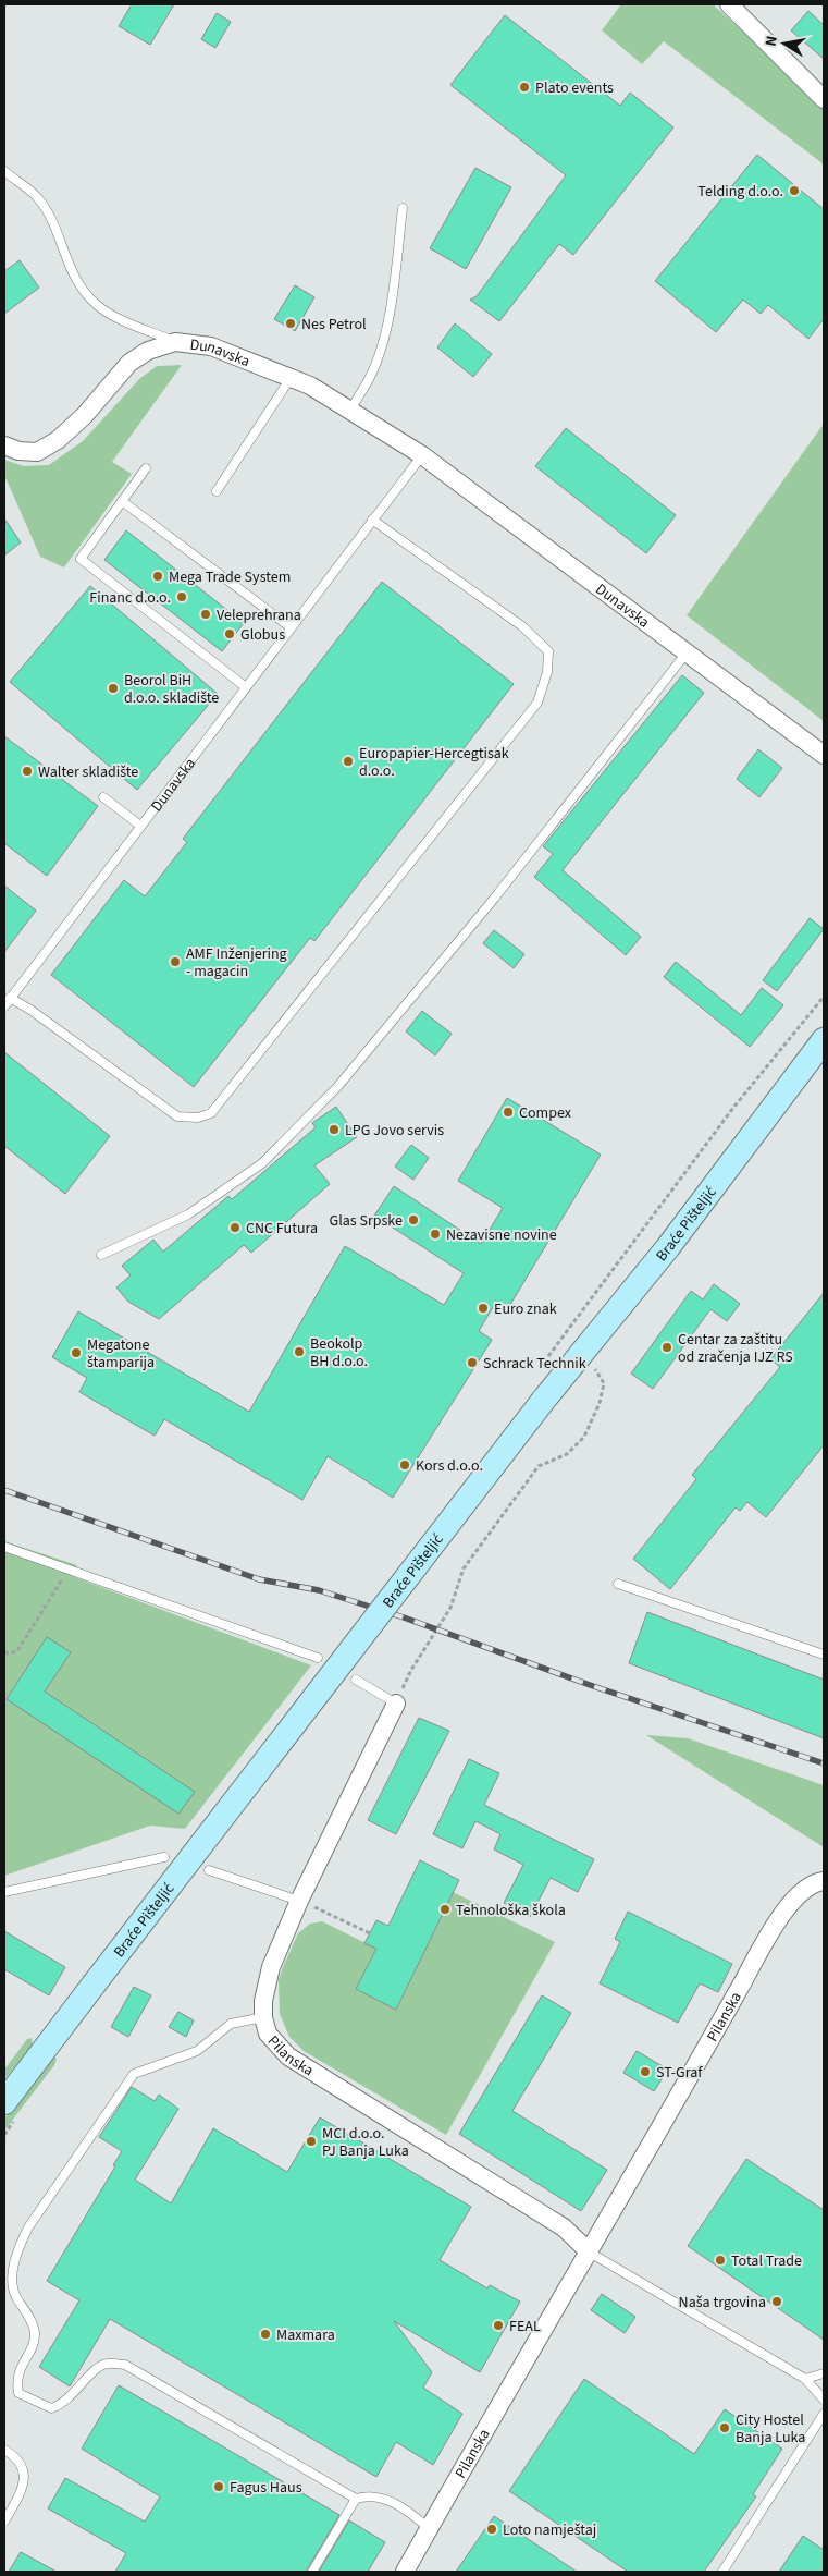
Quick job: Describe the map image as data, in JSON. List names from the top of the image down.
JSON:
{
  "streets": {
    "street": ["Dunavska", "Braće Pišteljić", "Pilanska"]
  },
  "places": [
    "Plato events",
    "Telding d.o.o.",
    "Nes Petrol",
    "Mega Trade System",
    "Financ d.o.o.",
    "Veleprehrana",
    "Globus",
    "Beorol BiH d.o.o. skladište",
    "Europapier-Hercegtisak d.o.o.",
    "Walter skladište",
    "AMF Inženjering - magacin",
    "Compex",
    "LPG Jovo servis",
    "Glas Srpske",
    "CNC Futura",
    "Nezavisne novine",
    "Euro znak",
    "Centar za zaštitu od zračenja IJZ RS",
    "Beokolp BH d.o.o.",
    "Megatone štamparija",
    "Schrack Technik",
    "Kors d.o.o.",
    "Tehnološka škola",
    "ST-Graf",
    "MCI d.o.o. PJ Banja Luka",
    "Total Trade",
    "Naša trgovina",
    "FEAL",
    "Maxmara",
    "City Hostel Banja Luka",
    "Fagus Haus",
    "Loto namještaj"
  ],
  "north": "left"
}
